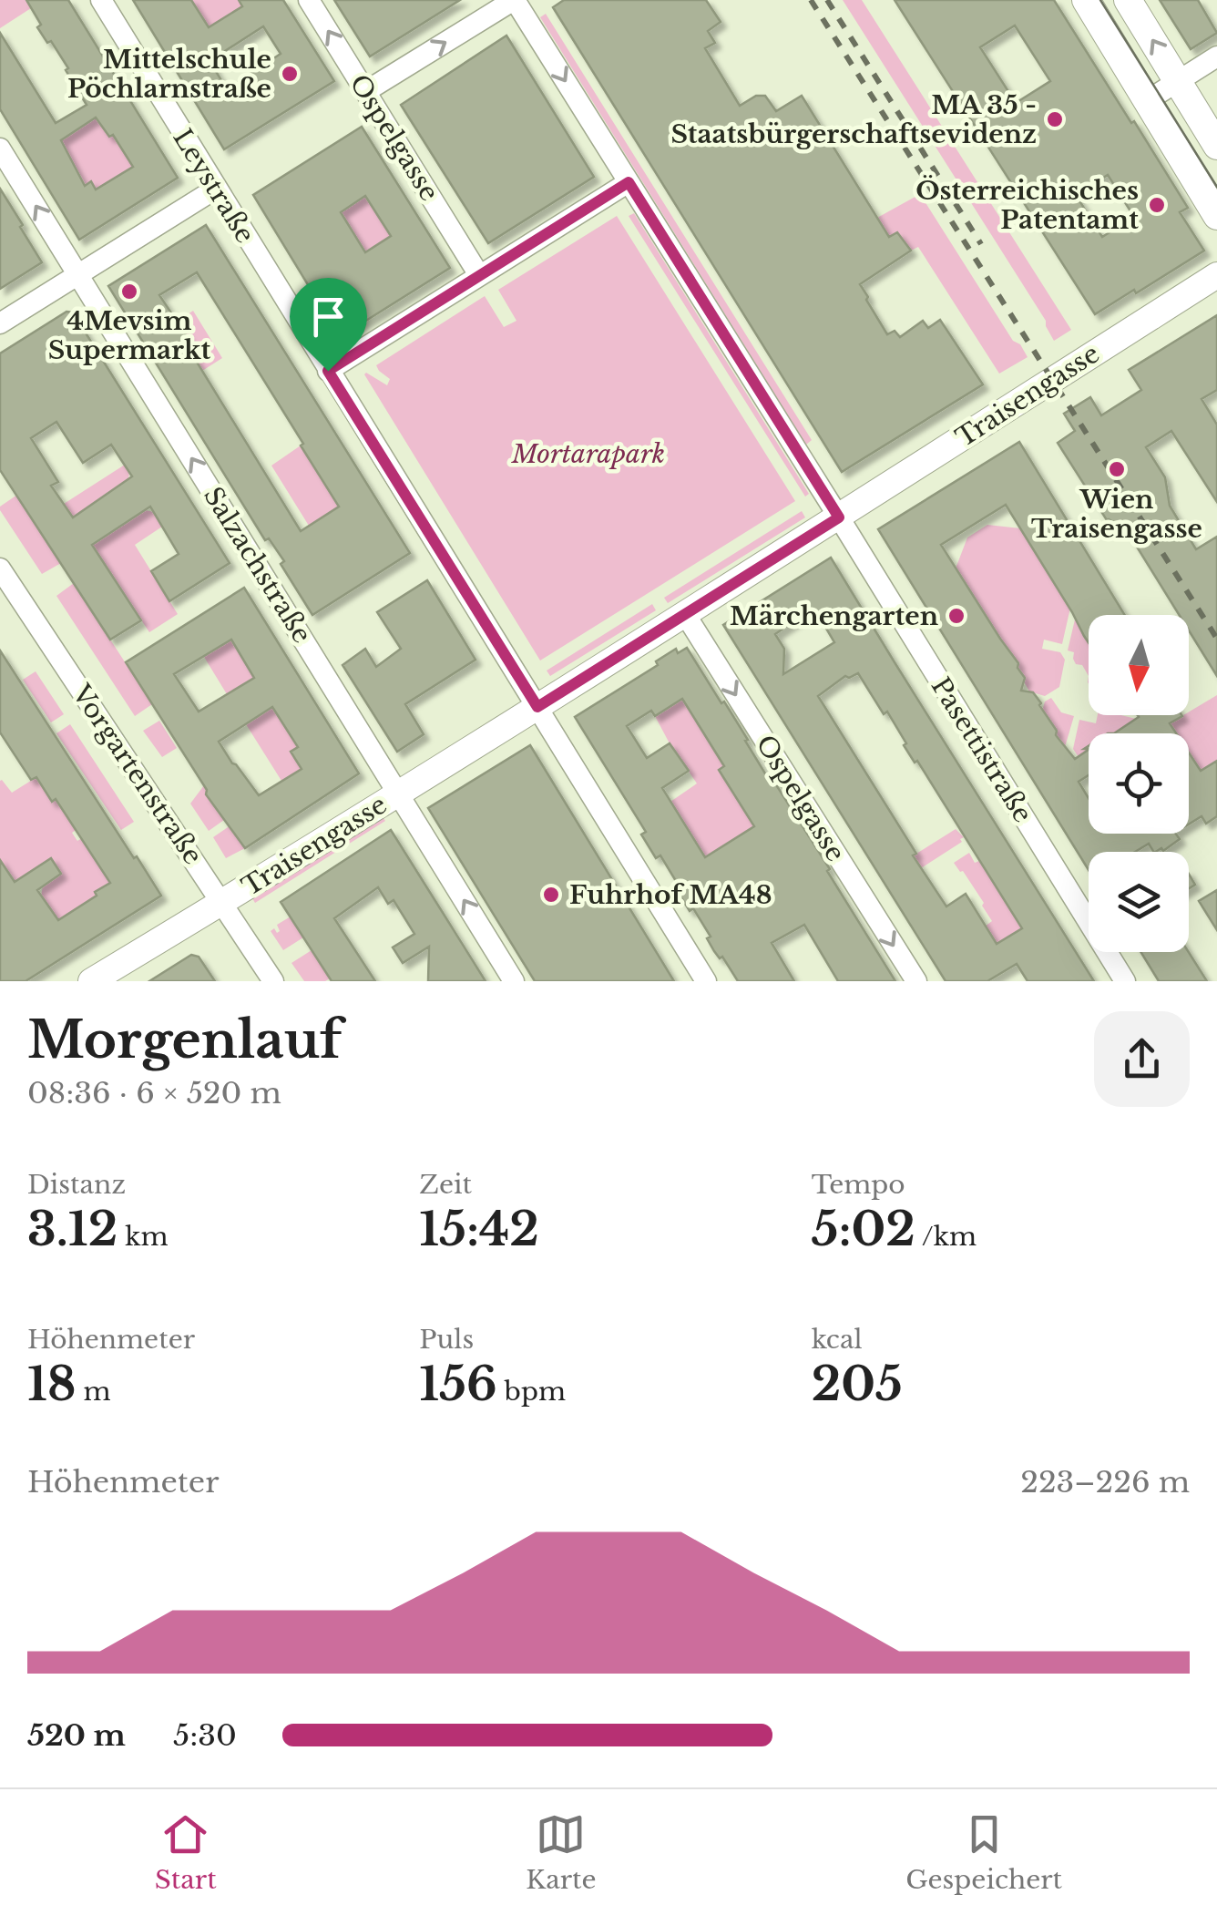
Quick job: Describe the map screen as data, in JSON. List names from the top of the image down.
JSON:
{
  "streets": {
    "street": [
      "Ospelgasse",
      "Leystraße",
      "Traisengasse",
      "Salzachstraße",
      "Pasettistraße",
      "Vorgartenstraße"
    ]
  },
  "crossings": [
    ["Ospelgasse", "Traisengasse"],
    ["Leystraße", "Traisengasse"],
    ["Traisengasse", "Salzachstraße"],
    ["Traisengasse", "Pasettistraße"],
    ["Traisengasse", "Vorgartenstraße"]
  ],
  "one_way": ["Salzachstraße"],
  "parks": ["Mortarapark"],
  "places": [
    "Mittelschule Pöchlarnstraße",
    "MA 35 - Staatsbürgerschaftsevidenz",
    "Österreichisches Patentamt",
    "4Mevsim Supermarkt",
    "Wien Traisengasse",
    "Märchengarten",
    "Fuhrhof MA48"
  ],
  "north": "bottom",
  "page": {
    "heading": ["Morgenlauf", "08:36 · 6 × 520 m"],
    "stats": [
      ["Distanz", "3.12 km"],
      ["Zeit", "15:42"],
      ["Tempo", "5:02 /km"],
      ["Höhenmeter", "18 m"],
      ["Puls", "156 bpm"],
      ["kcal", "205"]
    ],
    "chart": ["Höhenmeter", "223–226 m"],
    "list": [
      {
        "name": "520 m",
        "note": "5:30"
      }
    ],
    "tabs": ["Start", "Karte", "Gespeichert"]
  }
}
